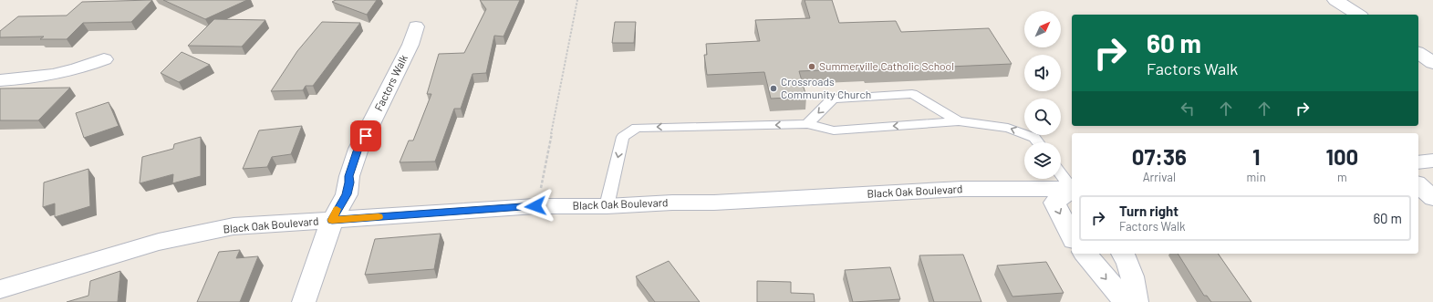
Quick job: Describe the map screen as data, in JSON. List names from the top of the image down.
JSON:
{
  "streets": {
    "street": ["Factors Walk", "Black Oak Boulevard"]
  },
  "crossings": [
    ["Factors Walk", "Black Oak Boulevard"]
  ],
  "places": ["Summerville Catholic School", "Crossroads Community Church"],
  "north": "top right",
  "page": {
    "turn": ["60 m", "Factors Walk"],
    "eta": [
      "07:36",
      "Arrival",
      "1",
      "min",
      "100",
      "m"
    ],
    "list": [
      {
        "name": "Turn right",
        "note": "Factors Walk",
        "value": "60 m"
      }
    ]
  }
}
